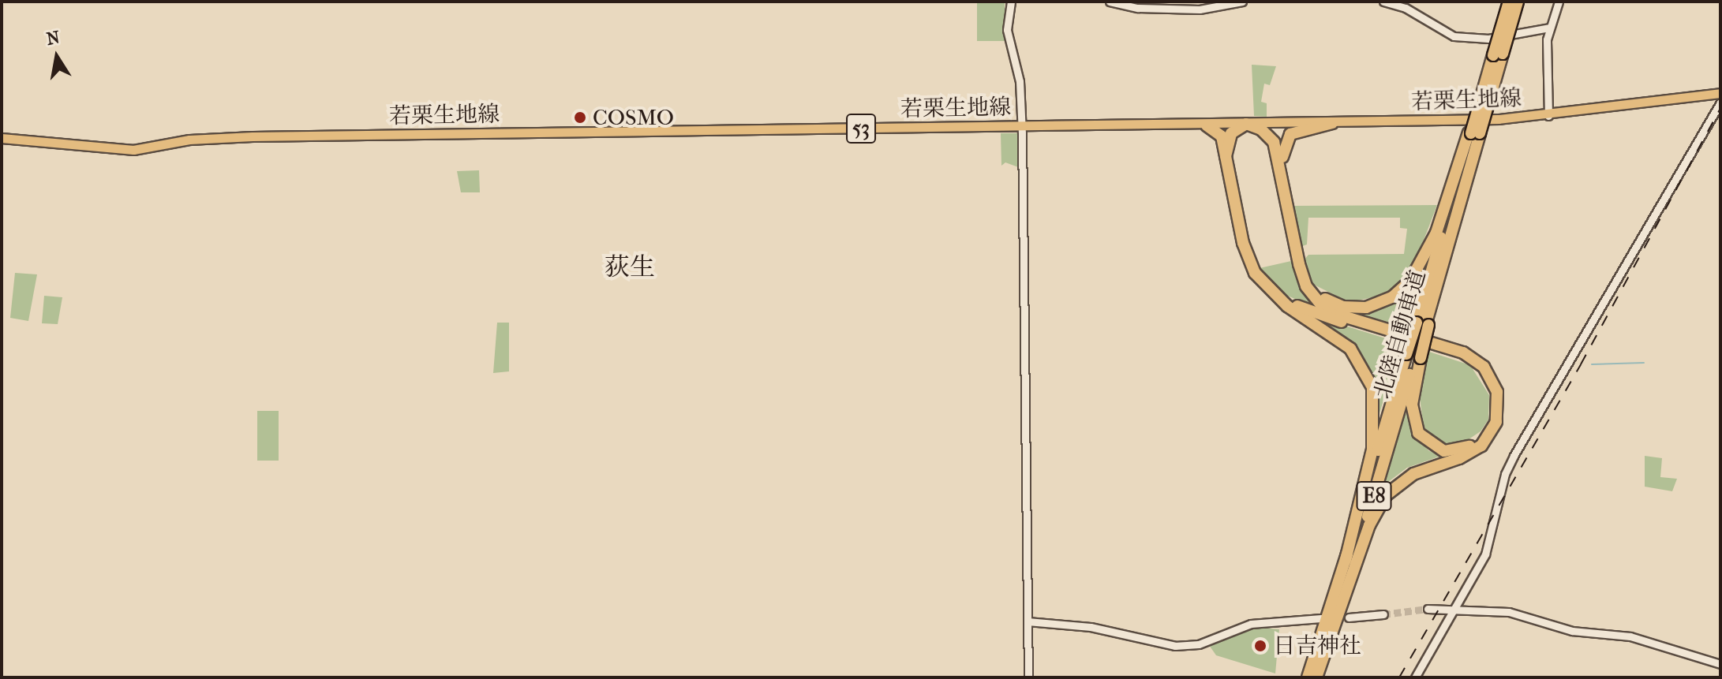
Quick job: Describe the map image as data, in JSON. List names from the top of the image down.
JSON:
{
  "streets": {
    "highway": ["北陸自動車道", "E8"],
    "main road": ["若栗生地線", "53"]
  },
  "districts": ["荻生"],
  "places": ["COSMO", "日吉神社"],
  "north": "top"
}
